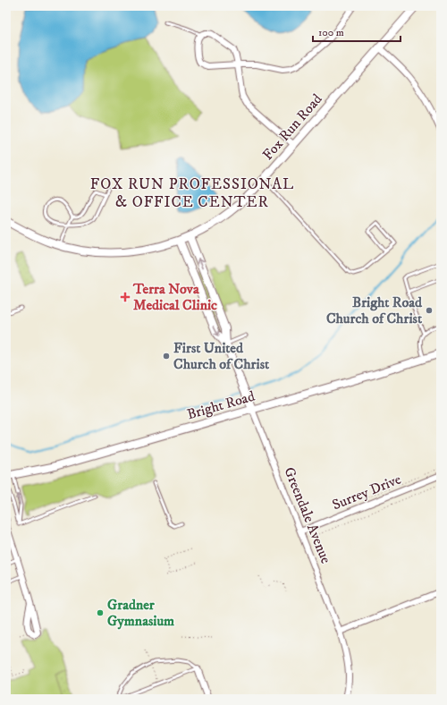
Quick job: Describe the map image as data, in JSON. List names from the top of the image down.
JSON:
{
  "streets": {
    "street": [
      "Fox Run Road",
      "Bright Road",
      "Surrey Drive",
      "Greendale Avenue"
    ]
  },
  "crossings": [
    ["Fox Run Road", "Greendale Avenue"],
    ["Bright Road", "Greendale Avenue"],
    ["Surrey Drive", "Greendale Avenue"]
  ],
  "districts": ["FOX RUN PROFESSIONAL & OFFICE CENTER"],
  "places": {
    "health": ["Terra Nova Medical Clinic"],
    "other": ["Bright Road Church of Christ", "First United Church of Christ", "Gradner Gymnasium"]
  },
  "scale_bar": "100 m"
}
